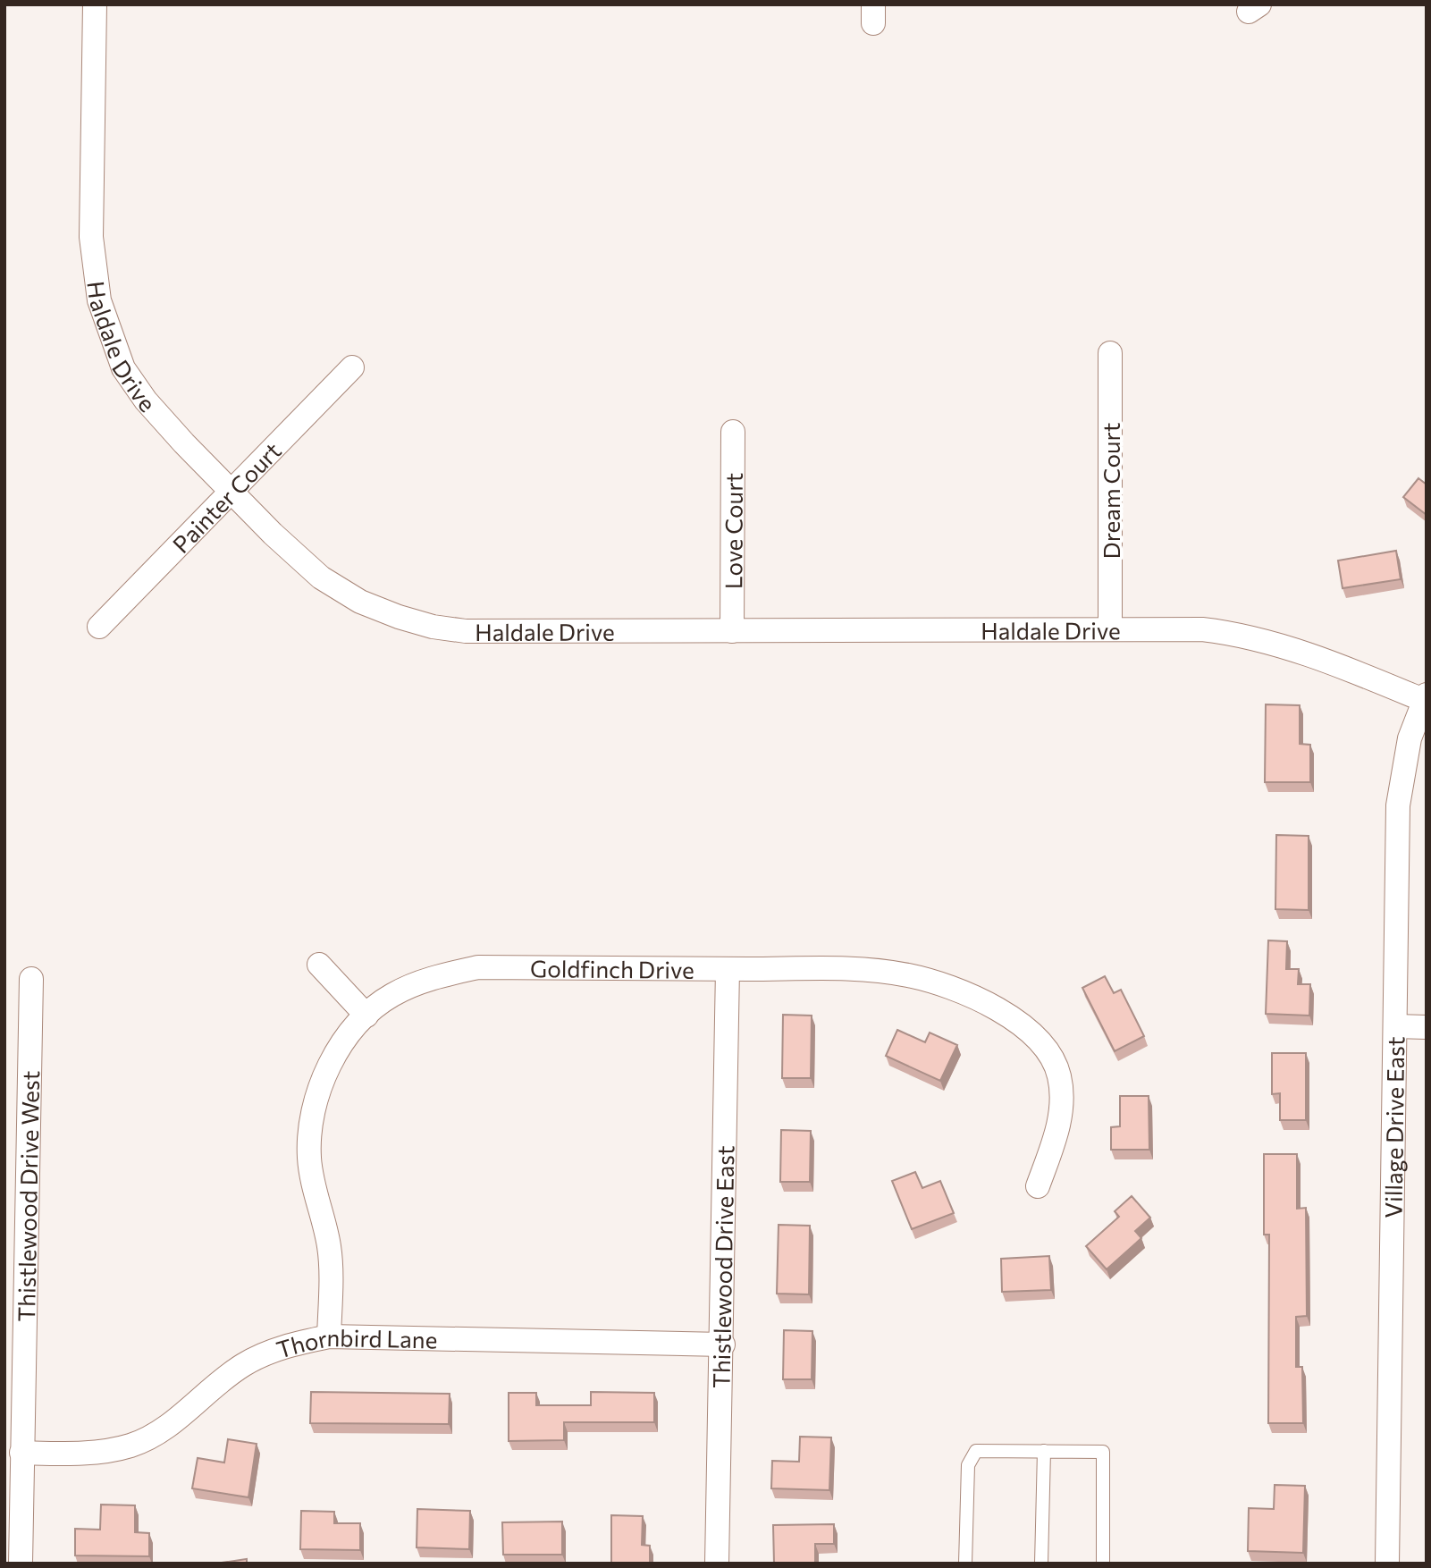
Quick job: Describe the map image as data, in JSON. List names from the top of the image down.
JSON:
{
  "streets": {
    "street": [
      "Haldale Drive",
      "Dream Court",
      "Painter Court",
      "Love Court",
      "Goldfinch Drive",
      "Village Drive East",
      "Thistlewood Drive West",
      "Thistlewood Drive East",
      "Thornbird Lane"
    ]
  },
  "crossings": [
    ["Haldale Drive", "Dream Court"],
    ["Haldale Drive", "Painter Court"],
    ["Haldale Drive", "Love Court"],
    ["Haldale Drive", "Village Drive East"],
    ["Goldfinch Drive", "Thistlewood Drive East"],
    ["Goldfinch Drive", "Thornbird Lane"],
    ["Thistlewood Drive West", "Thornbird Lane"],
    ["Thistlewood Drive East", "Thornbird Lane"]
  ]
}
